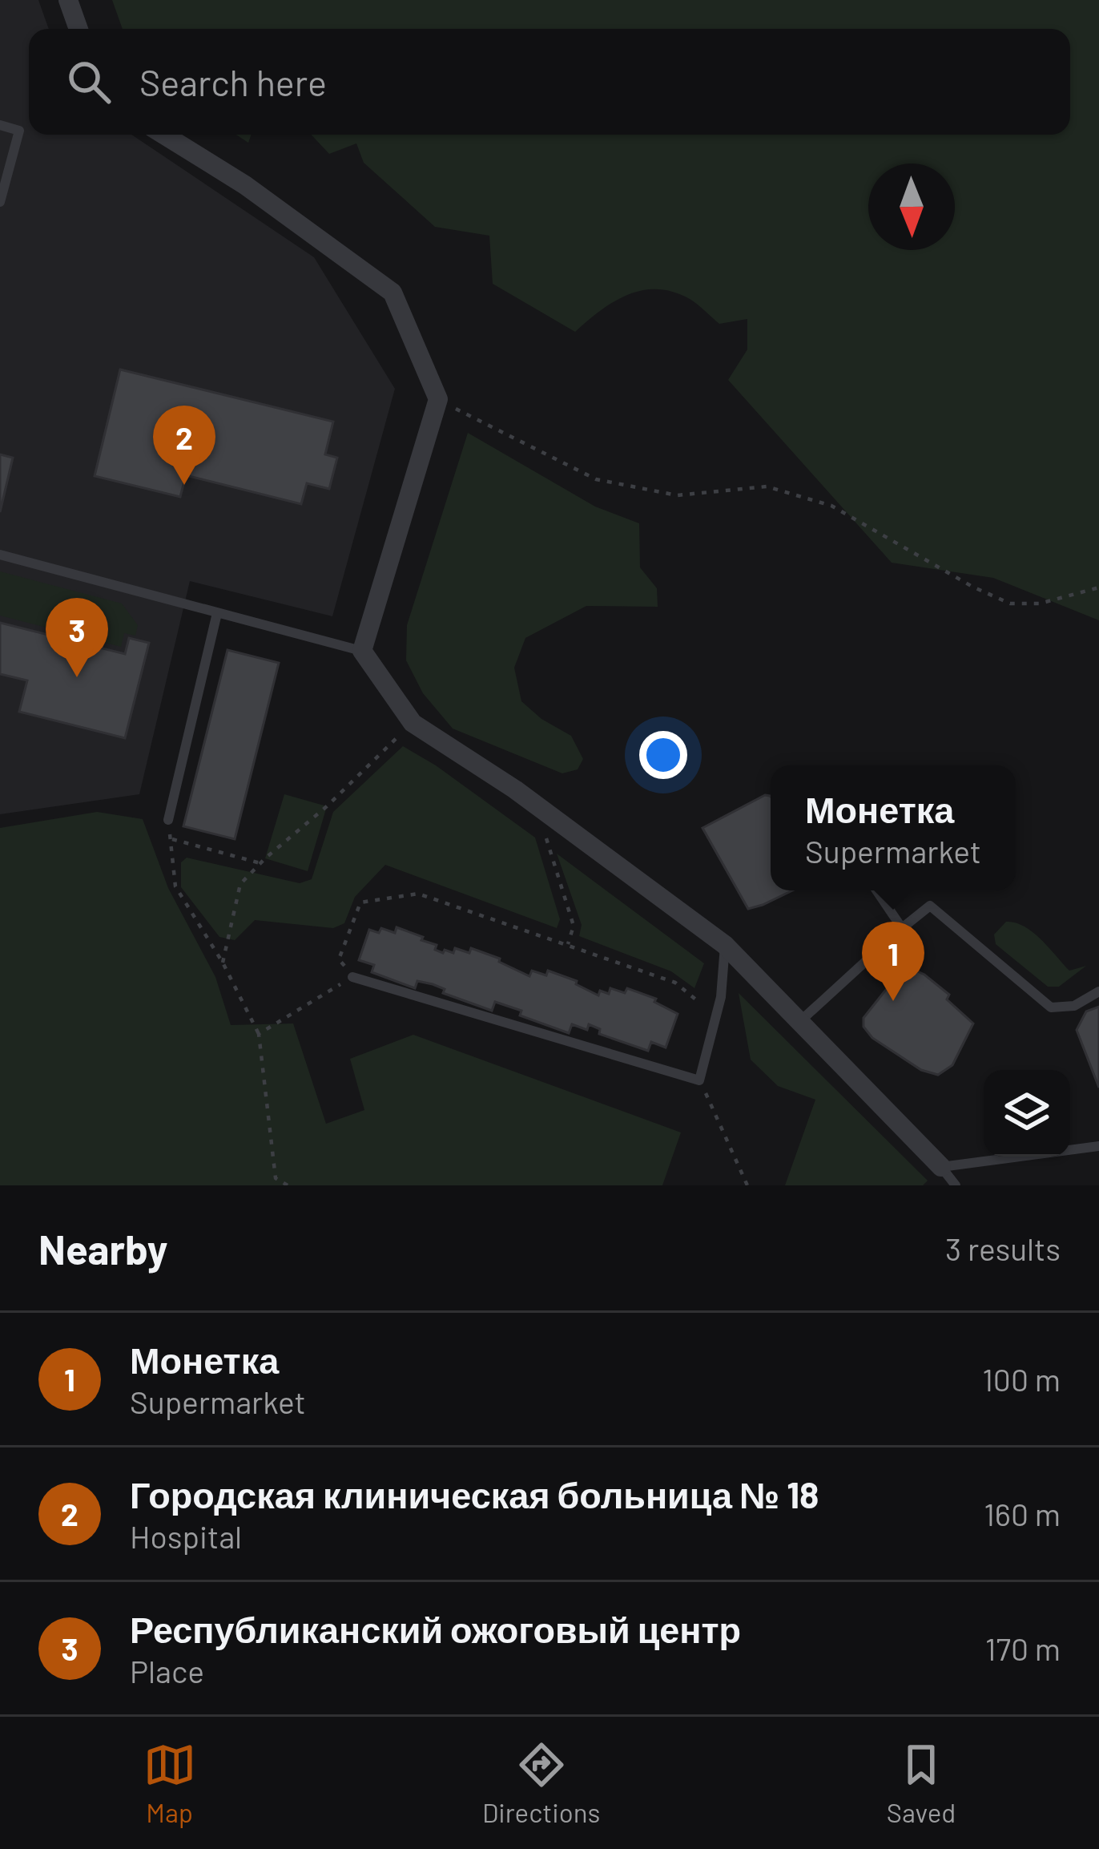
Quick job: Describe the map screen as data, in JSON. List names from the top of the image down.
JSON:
{
  "north": "bottom",
  "page": {
    "search": "Search here",
    "pins": ["2", "3", "1"],
    "popup": ["Монетка", "Supermarket"],
    "heading": ["Nearby", "3 results"],
    "list": [
      {
        "mark": "1",
        "name": "Монетка",
        "note": "Supermarket",
        "value": "100 m"
      },
      {
        "mark": "2",
        "name": "Городская клиническая больница № 18",
        "note": "Hospital",
        "value": "160 m"
      },
      {
        "mark": "3",
        "name": "Республиканский ожоговый центр",
        "note": "Place",
        "value": "170 m"
      }
    ],
    "nav": ["Map", "Directions", "Saved"]
  }
}
